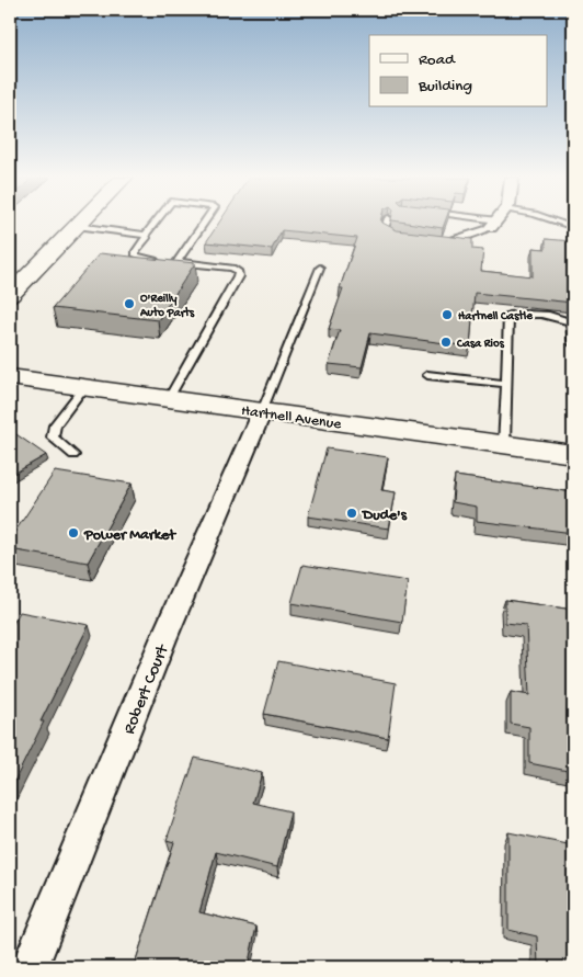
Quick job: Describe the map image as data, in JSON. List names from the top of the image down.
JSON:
{
  "streets": {
    "main road": ["Hartnell Avenue"],
    "street": ["Robert Court"]
  },
  "crossings": [
    ["Hartnell Avenue", "Robert Court"]
  ],
  "places": [
    "O'Reilly Auto Parts",
    "Hartnell Castle",
    "Casa Rios",
    "Dude's",
    "Power Market"
  ],
  "legend": ["Road", "Building"]
}
